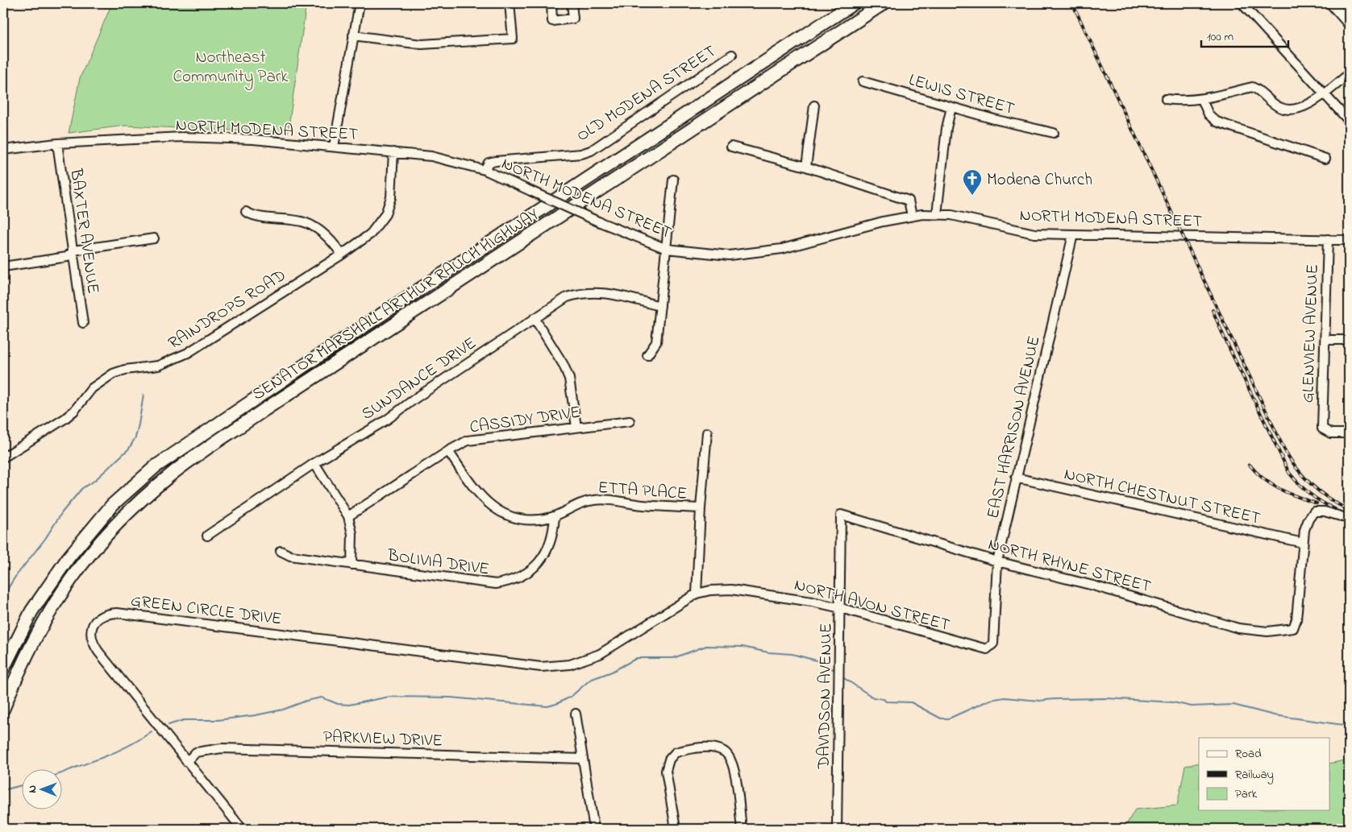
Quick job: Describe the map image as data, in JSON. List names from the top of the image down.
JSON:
{
  "streets": {
    "highway": ["SENATOR MARSHALL ARTHUR RAUCH HIGHWAY"],
    "street": [
      "OLD MODENA STREET",
      "LEWIS STREET",
      "NORTH MODENA STREET",
      "BAXTER AVENUE",
      "RAINDROPS ROAD",
      "GLENVIEW AVENUE",
      "SUNDANCE DRIVE",
      "CASSIDY DRIVE",
      "EAST HARRISON AVENUE",
      "ETTA PLACE",
      "NORTH CHESTNUT STREET",
      "BOLIVIA DRIVE",
      "NORTH RHYNE STREET",
      "NORTH AVON STREET",
      "GREEN CIRCLE DRIVE",
      "DAVIDSON AVENUE",
      "PARKVIEW DRIVE"
    ]
  },
  "crossings": [
    ["OLD MODENA STREET", "NORTH MODENA STREET"],
    ["NORTH MODENA STREET", "BAXTER AVENUE"],
    ["NORTH MODENA STREET", "RAINDROPS ROAD"],
    ["NORTH MODENA STREET", "GLENVIEW AVENUE"],
    ["NORTH MODENA STREET", "EAST HARRISON AVENUE"],
    ["CASSIDY DRIVE", "ETTA PLACE"],
    ["EAST HARRISON AVENUE", "NORTH CHESTNUT STREET"],
    ["EAST HARRISON AVENUE", "NORTH RHYNE STREET"],
    ["EAST HARRISON AVENUE", "NORTH AVON STREET"],
    ["ETTA PLACE", "BOLIVIA DRIVE"],
    ["NORTH CHESTNUT STREET", "NORTH RHYNE STREET"],
    ["NORTH RHYNE STREET", "DAVIDSON AVENUE"],
    ["NORTH AVON STREET", "GREEN CIRCLE DRIVE"],
    ["NORTH AVON STREET", "DAVIDSON AVENUE"],
    ["GREEN CIRCLE DRIVE", "PARKVIEW DRIVE"]
  ],
  "parks": ["Northeast Community Park"],
  "places": {
    "church": ["Modena Church"]
  },
  "legend": ["Road", "Railway", "Park"],
  "scale_bar": "100 m",
  "north": "left"
}
